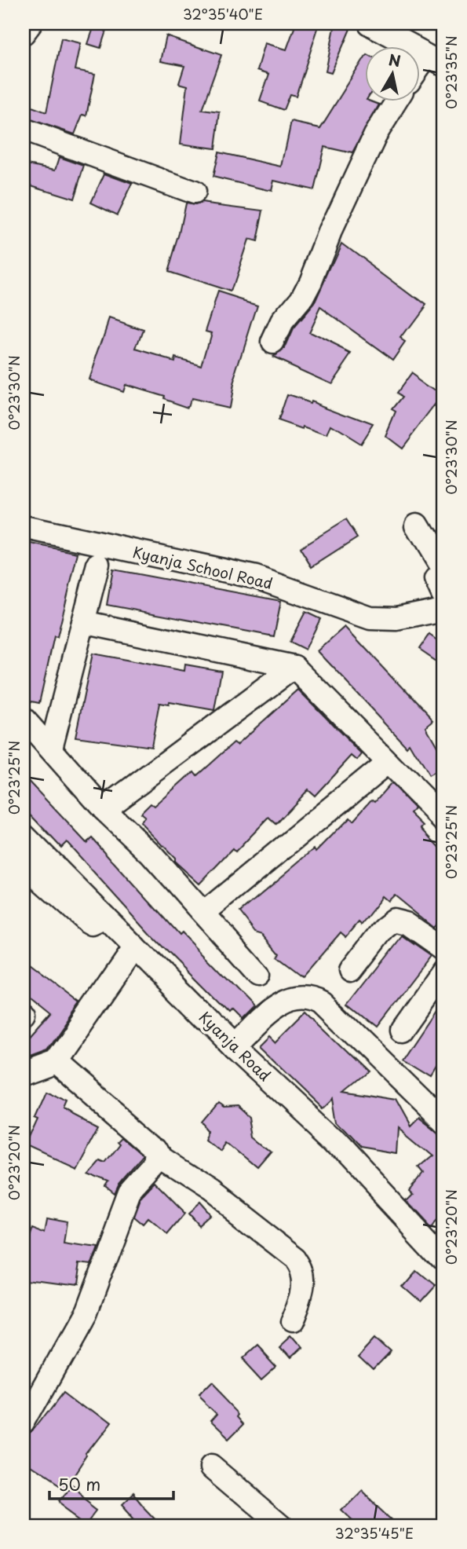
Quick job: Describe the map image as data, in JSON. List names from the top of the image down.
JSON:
{
  "streets": {
    "street": ["Kyanja School Road", "Kyanja Road"]
  },
  "scale_bar": "50 m",
  "north": "top",
  "coordinates": [
    "32°35'40\"E",
    "0°23'35\"N",
    "0°23'30\"N",
    "0°23'25\"N",
    "0°23'20\"N",
    "32°35'45\"E"
  ]
}
